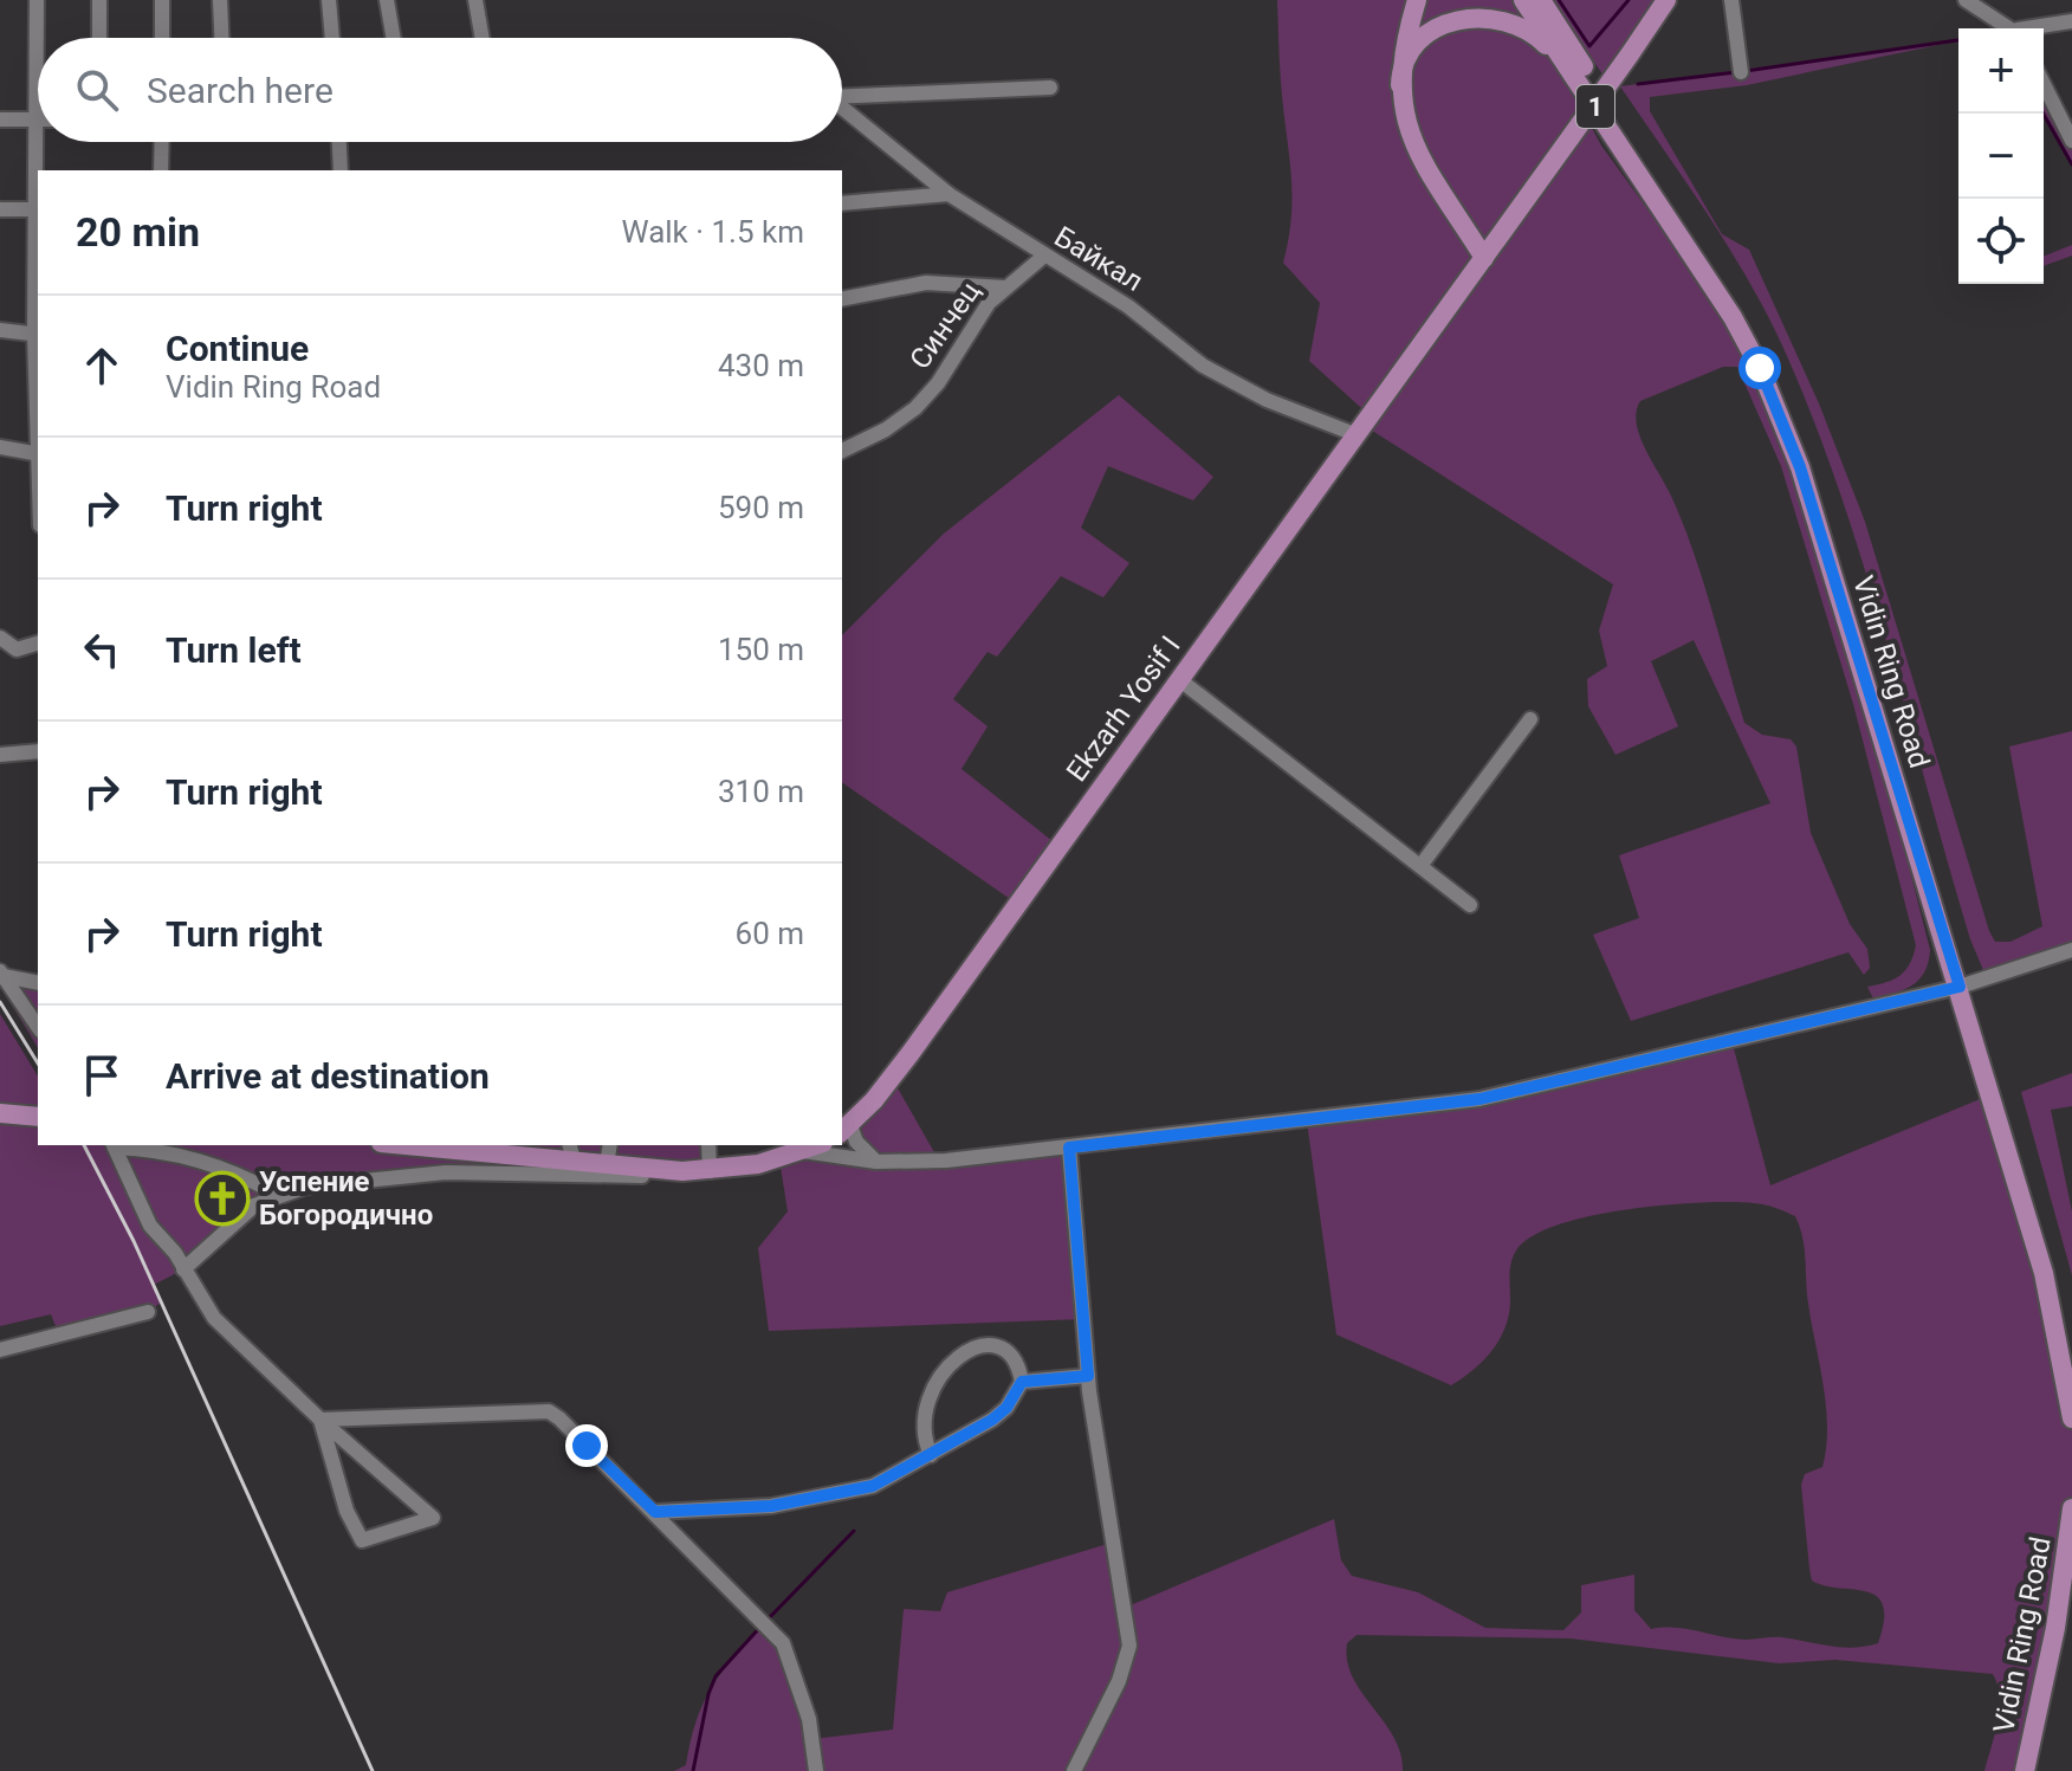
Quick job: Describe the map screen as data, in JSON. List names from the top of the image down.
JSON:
{
  "streets": {
    "main road": ["1", "Vidin Ring Road", "Ekzarh Yosif I"],
    "street": ["Байкал", "Синчец"]
  },
  "crossings": [
    ["Байкал", "Синчец"],
    ["Байкал", "Ekzarh Yosif I"]
  ],
  "places": {
    "church": ["Успение Богородично"]
  },
  "page": {
    "map_buttons": ["+", "−"],
    "search": "Search here",
    "heading": ["20 min", "Walk · 1.5 km"],
    "list": [
      ["Continue", "Vidin Ring Road", "430 m"],
      ["Turn right", "590 m"],
      ["Turn left", "150 m"],
      ["Turn right", "310 m"],
      ["Turn right", "60 m"],
      "Arrive at destination"
    ]
  }
}
